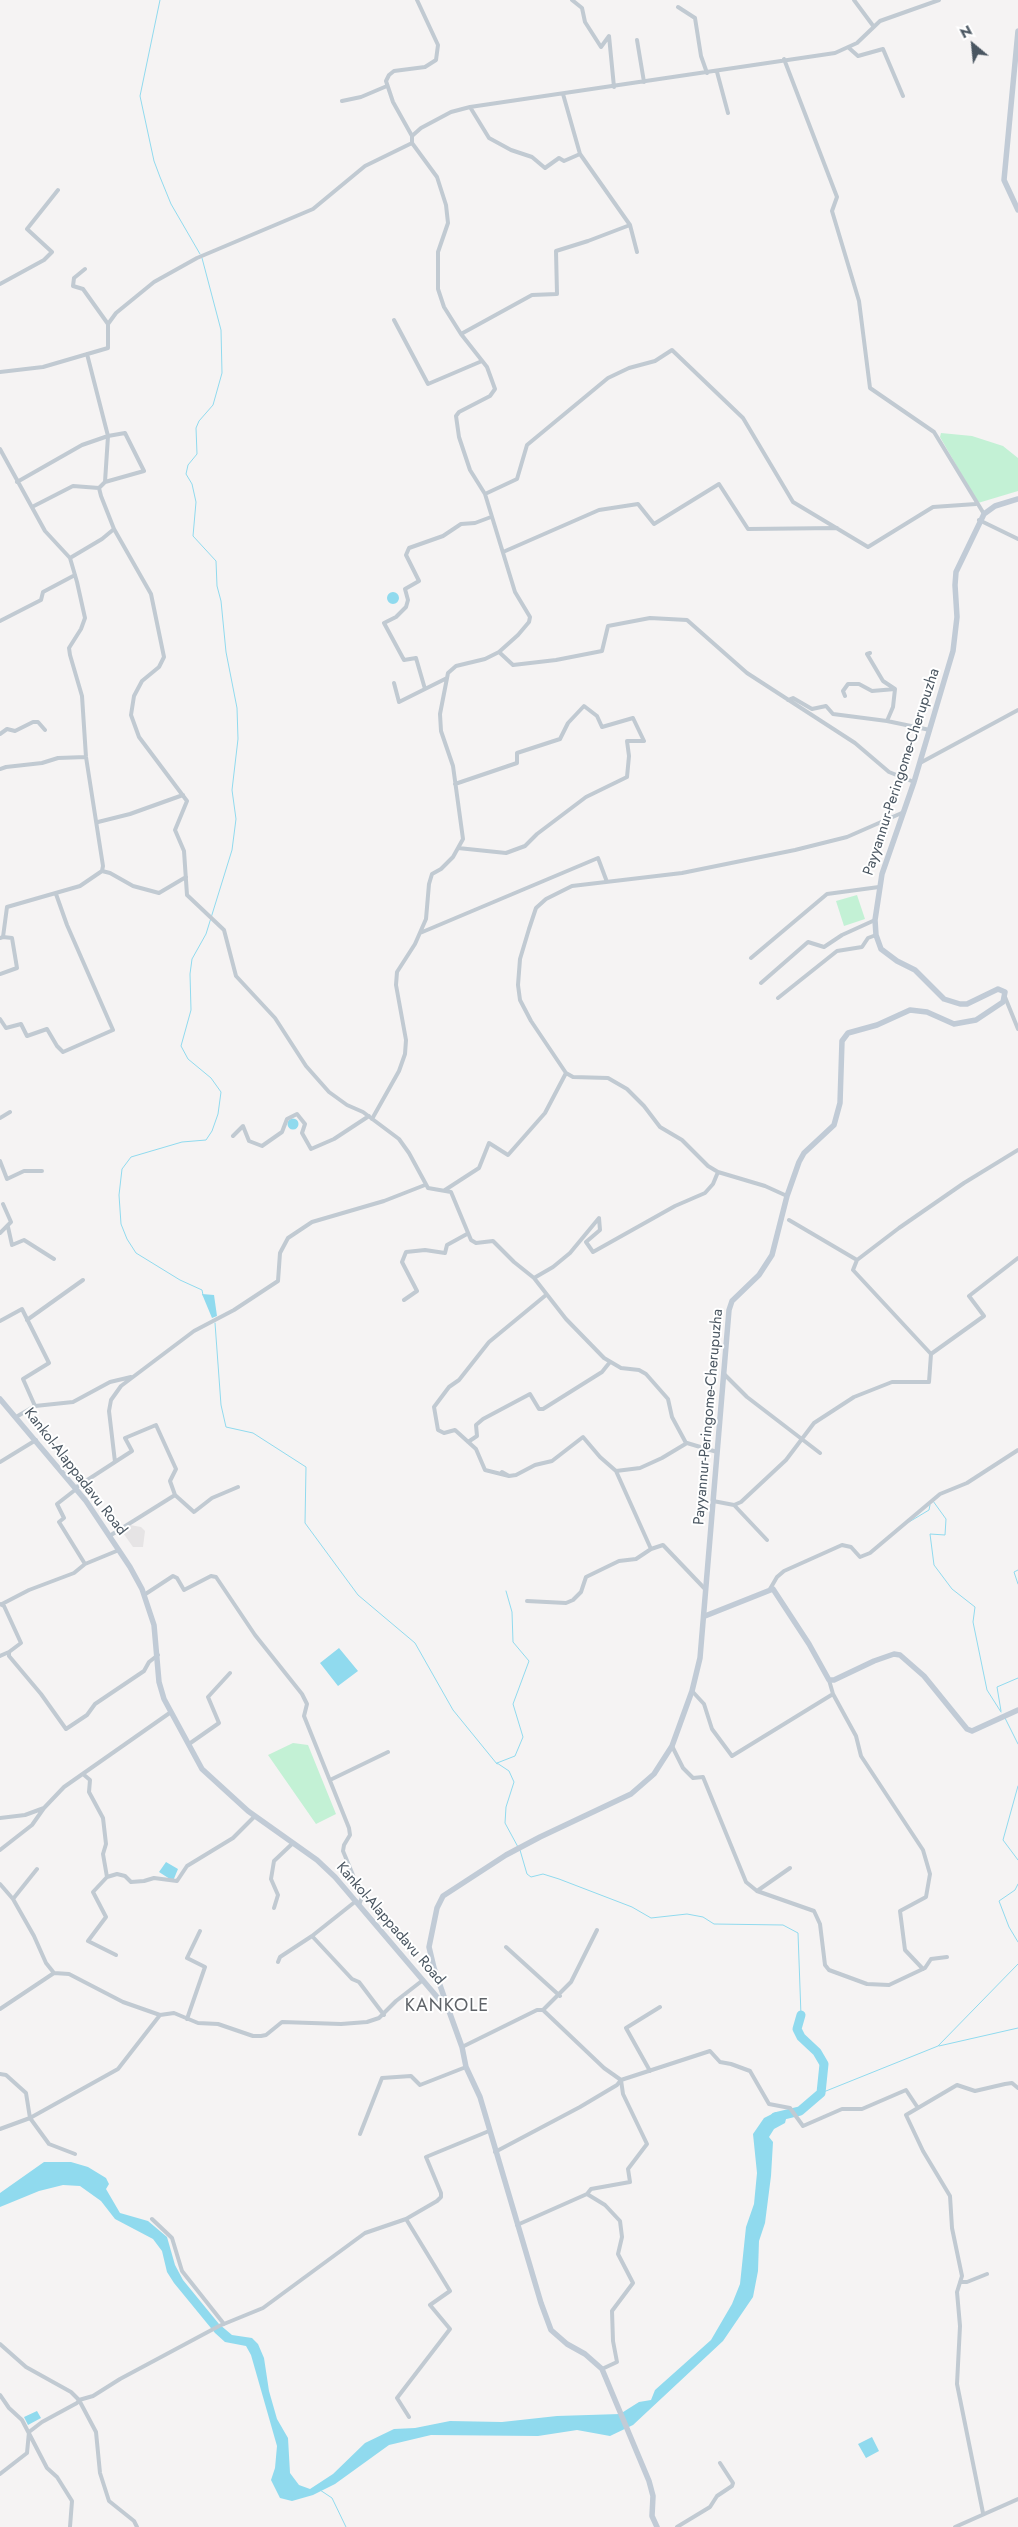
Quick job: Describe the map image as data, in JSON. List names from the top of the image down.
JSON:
{
  "streets": {
    "main road": ["Payyannur-Peringome-Cherupuzha", "Kankol-Alappadavu Road"]
  },
  "crossings": [
    ["Payyannur-Peringome-Cherupuzha", "Kankol-Alappadavu Road"]
  ],
  "districts": ["KANKOLE"],
  "north": "top left"
}
